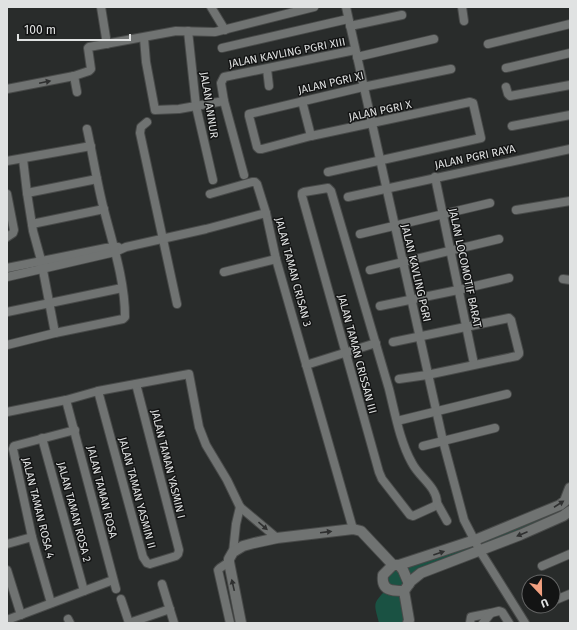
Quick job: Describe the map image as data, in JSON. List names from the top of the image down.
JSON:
{
  "streets": {
    "street": [
      "JALAN KAVLING PGRI XIII",
      "JALAN PGRI XI",
      "JALAN ANNUR",
      "JALAN PGRI X",
      "JALAN PGRI RAYA",
      "JALAN LOCOMOTIF BARAT",
      "JALAN TAMAN CRISAN 3",
      "JALAN KAVLING PGRI",
      "JALAN TAMAN CRISSAN III",
      "JALAN TAMAN YASMIN I",
      "JALAN TAMAN ROSA",
      "JALAN TAMAN YASMIN II",
      "JALAN TAMAN ROSA 4",
      "JALAN TAMAN ROSA 2"
    ]
  },
  "crossings": [
    ["JALAN KAVLING PGRI XIII", "JALAN KAVLING PGRI"],
    ["JALAN PGRI XI", "JALAN PGRI X"],
    ["JALAN PGRI XI", "JALAN KAVLING PGRI"],
    ["JALAN PGRI X", "JALAN KAVLING PGRI"],
    ["JALAN PGRI RAYA", "JALAN LOCOMOTIF BARAT"],
    ["JALAN PGRI RAYA", "JALAN KAVLING PGRI"],
    ["JALAN TAMAN YASMIN I", "JALAN TAMAN YASMIN II"],
    ["JALAN TAMAN ROSA 4", "JALAN TAMAN ROSA 2"]
  ],
  "scale_bar": "100 m",
  "north": "bottom"
}
